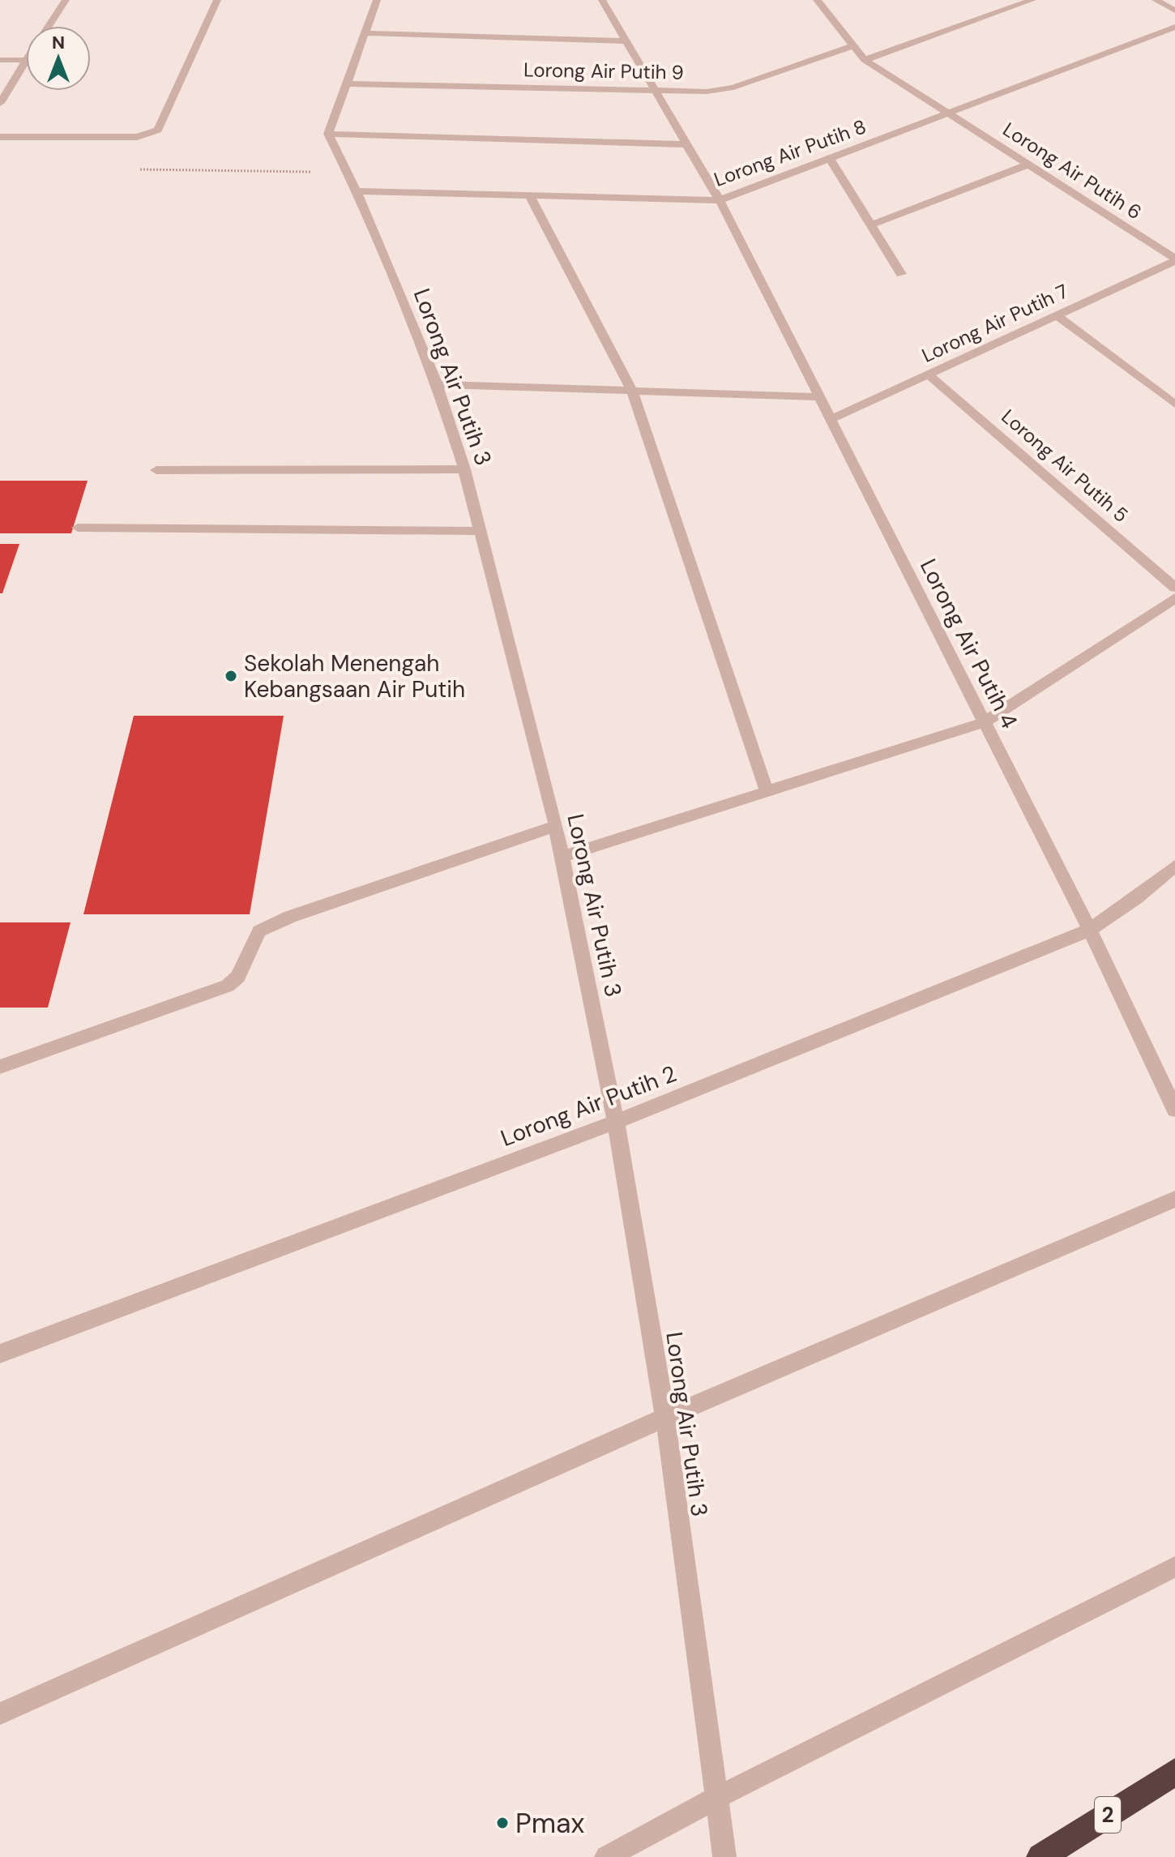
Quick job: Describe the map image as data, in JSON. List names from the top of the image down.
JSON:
{
  "streets": {
    "highway": ["2"],
    "street": [
      "Lorong Air Putih 9",
      "Lorong Air Putih 8",
      "Lorong Air Putih 6",
      "Lorong Air Putih 7",
      "Lorong Air Putih 3",
      "Lorong Air Putih 5",
      "Lorong Air Putih 4",
      "Lorong Air Putih 2"
    ]
  },
  "crossings": [
    ["Lorong Air Putih 9", "Lorong Air Putih 6"],
    ["Lorong Air Putih 9", "Lorong Air Putih 4"],
    ["Lorong Air Putih 8", "Lorong Air Putih 6"],
    ["Lorong Air Putih 8", "Lorong Air Putih 3"],
    ["Lorong Air Putih 8", "Lorong Air Putih 4"],
    ["Lorong Air Putih 6", "Lorong Air Putih 7"],
    ["Lorong Air Putih 7", "Lorong Air Putih 5"],
    ["Lorong Air Putih 7", "Lorong Air Putih 4"],
    ["Lorong Air Putih 3", "Lorong Air Putih 2"],
    ["Lorong Air Putih 4", "Lorong Air Putih 2"]
  ],
  "places": ["Sekolah Menengah Kebangsaan Air Putih", "Pmax"],
  "north": "top"
}
